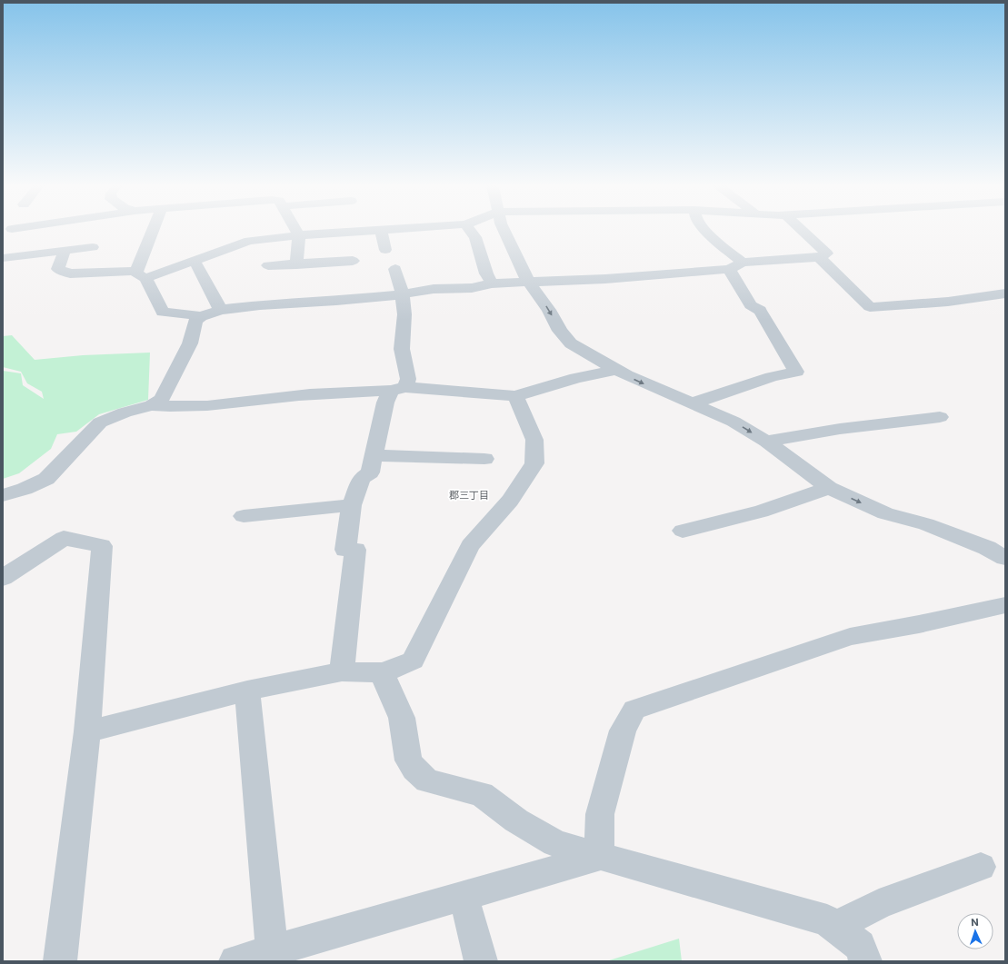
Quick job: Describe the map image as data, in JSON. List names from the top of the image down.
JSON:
{
  "districts": ["郡三丁目"],
  "north": "top"
}
